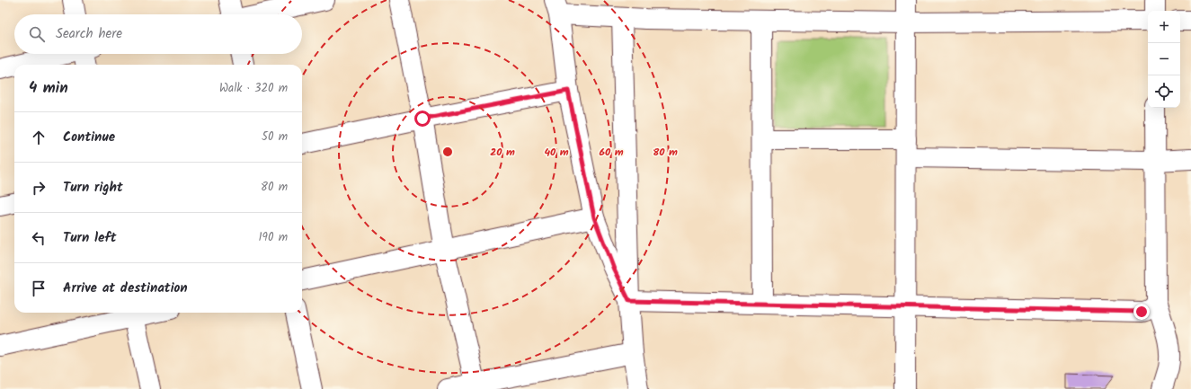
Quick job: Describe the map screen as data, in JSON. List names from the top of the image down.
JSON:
{
  "page": {
    "map_buttons": ["+", "−"],
    "search": "Search here",
    "heading": ["4 min", "Walk · 320 m"],
    "list": [
      ["Continue", "50 m"],
      ["Turn right", "80 m"],
      ["Turn left", "190 m"],
      "Arrive at destination"
    ]
  },
  "rings": [
    "20 m",
    "40 m",
    "60 m",
    "80 m"
  ]
}
